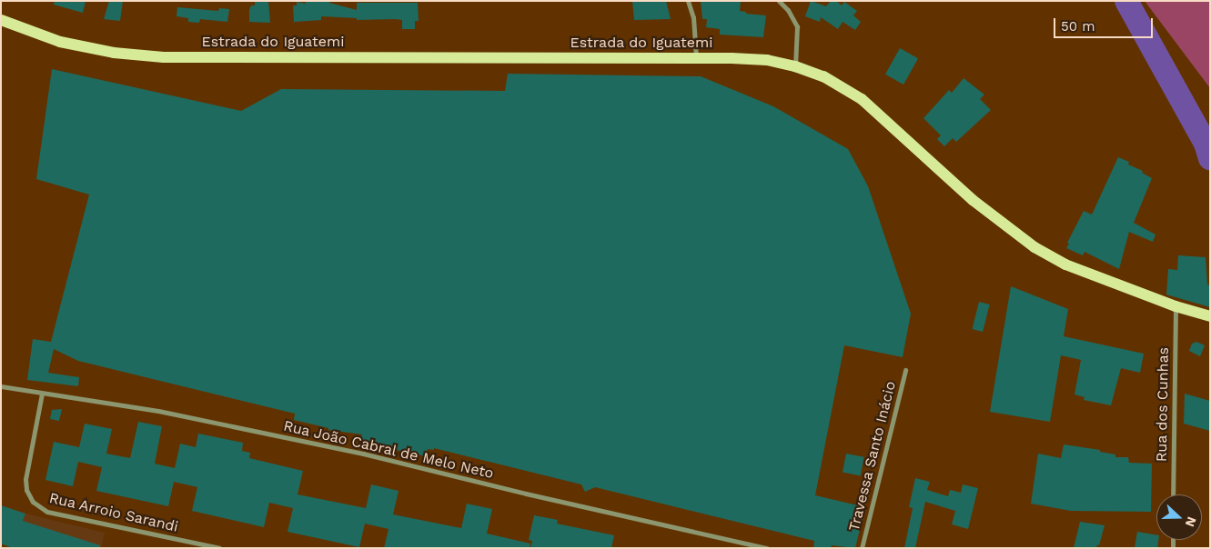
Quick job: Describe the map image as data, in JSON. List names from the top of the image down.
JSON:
{
  "streets": {
    "main road": ["Estrada do Iguatemi"],
    "street": [
      "Rua dos Cunhas",
      "Rua João Cabral de Melo Neto",
      "Travessa Santo Inácio",
      "Rua Arroio Sarandi"
    ]
  },
  "crossings": [
    ["Estrada do Iguatemi", "Rua dos Cunhas"],
    ["Rua João Cabral de Melo Neto", "Rua Arroio Sarandi"]
  ],
  "scale_bar": "50 m",
  "north": "right"
}
